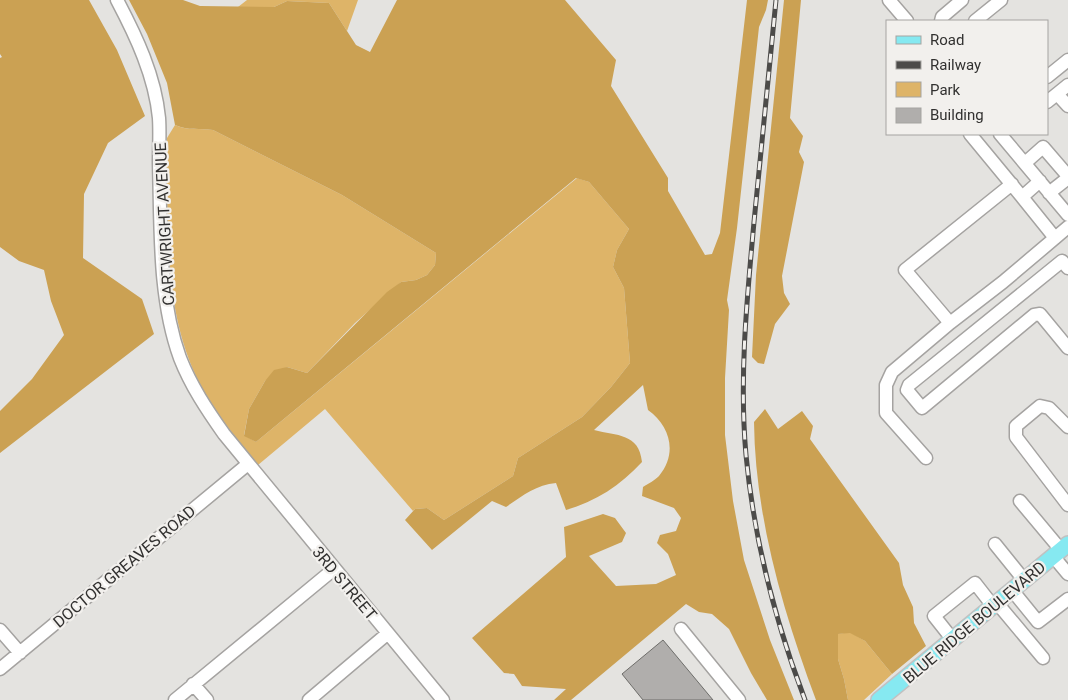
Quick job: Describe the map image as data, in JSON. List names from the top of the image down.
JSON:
{
  "streets": {
    "main road": ["BLUE RIDGE BOULEVARD"],
    "street": ["CARTWRIGHT AVENUE", "DOCTOR GREAVES ROAD", "3RD STREET"]
  },
  "crossings": [
    ["CARTWRIGHT AVENUE", "DOCTOR GREAVES ROAD"],
    ["CARTWRIGHT AVENUE", "3RD STREET"],
    ["DOCTOR GREAVES ROAD", "3RD STREET"]
  ],
  "legend": [
    "Road",
    "Railway",
    "Park",
    "Building"
  ]
}
